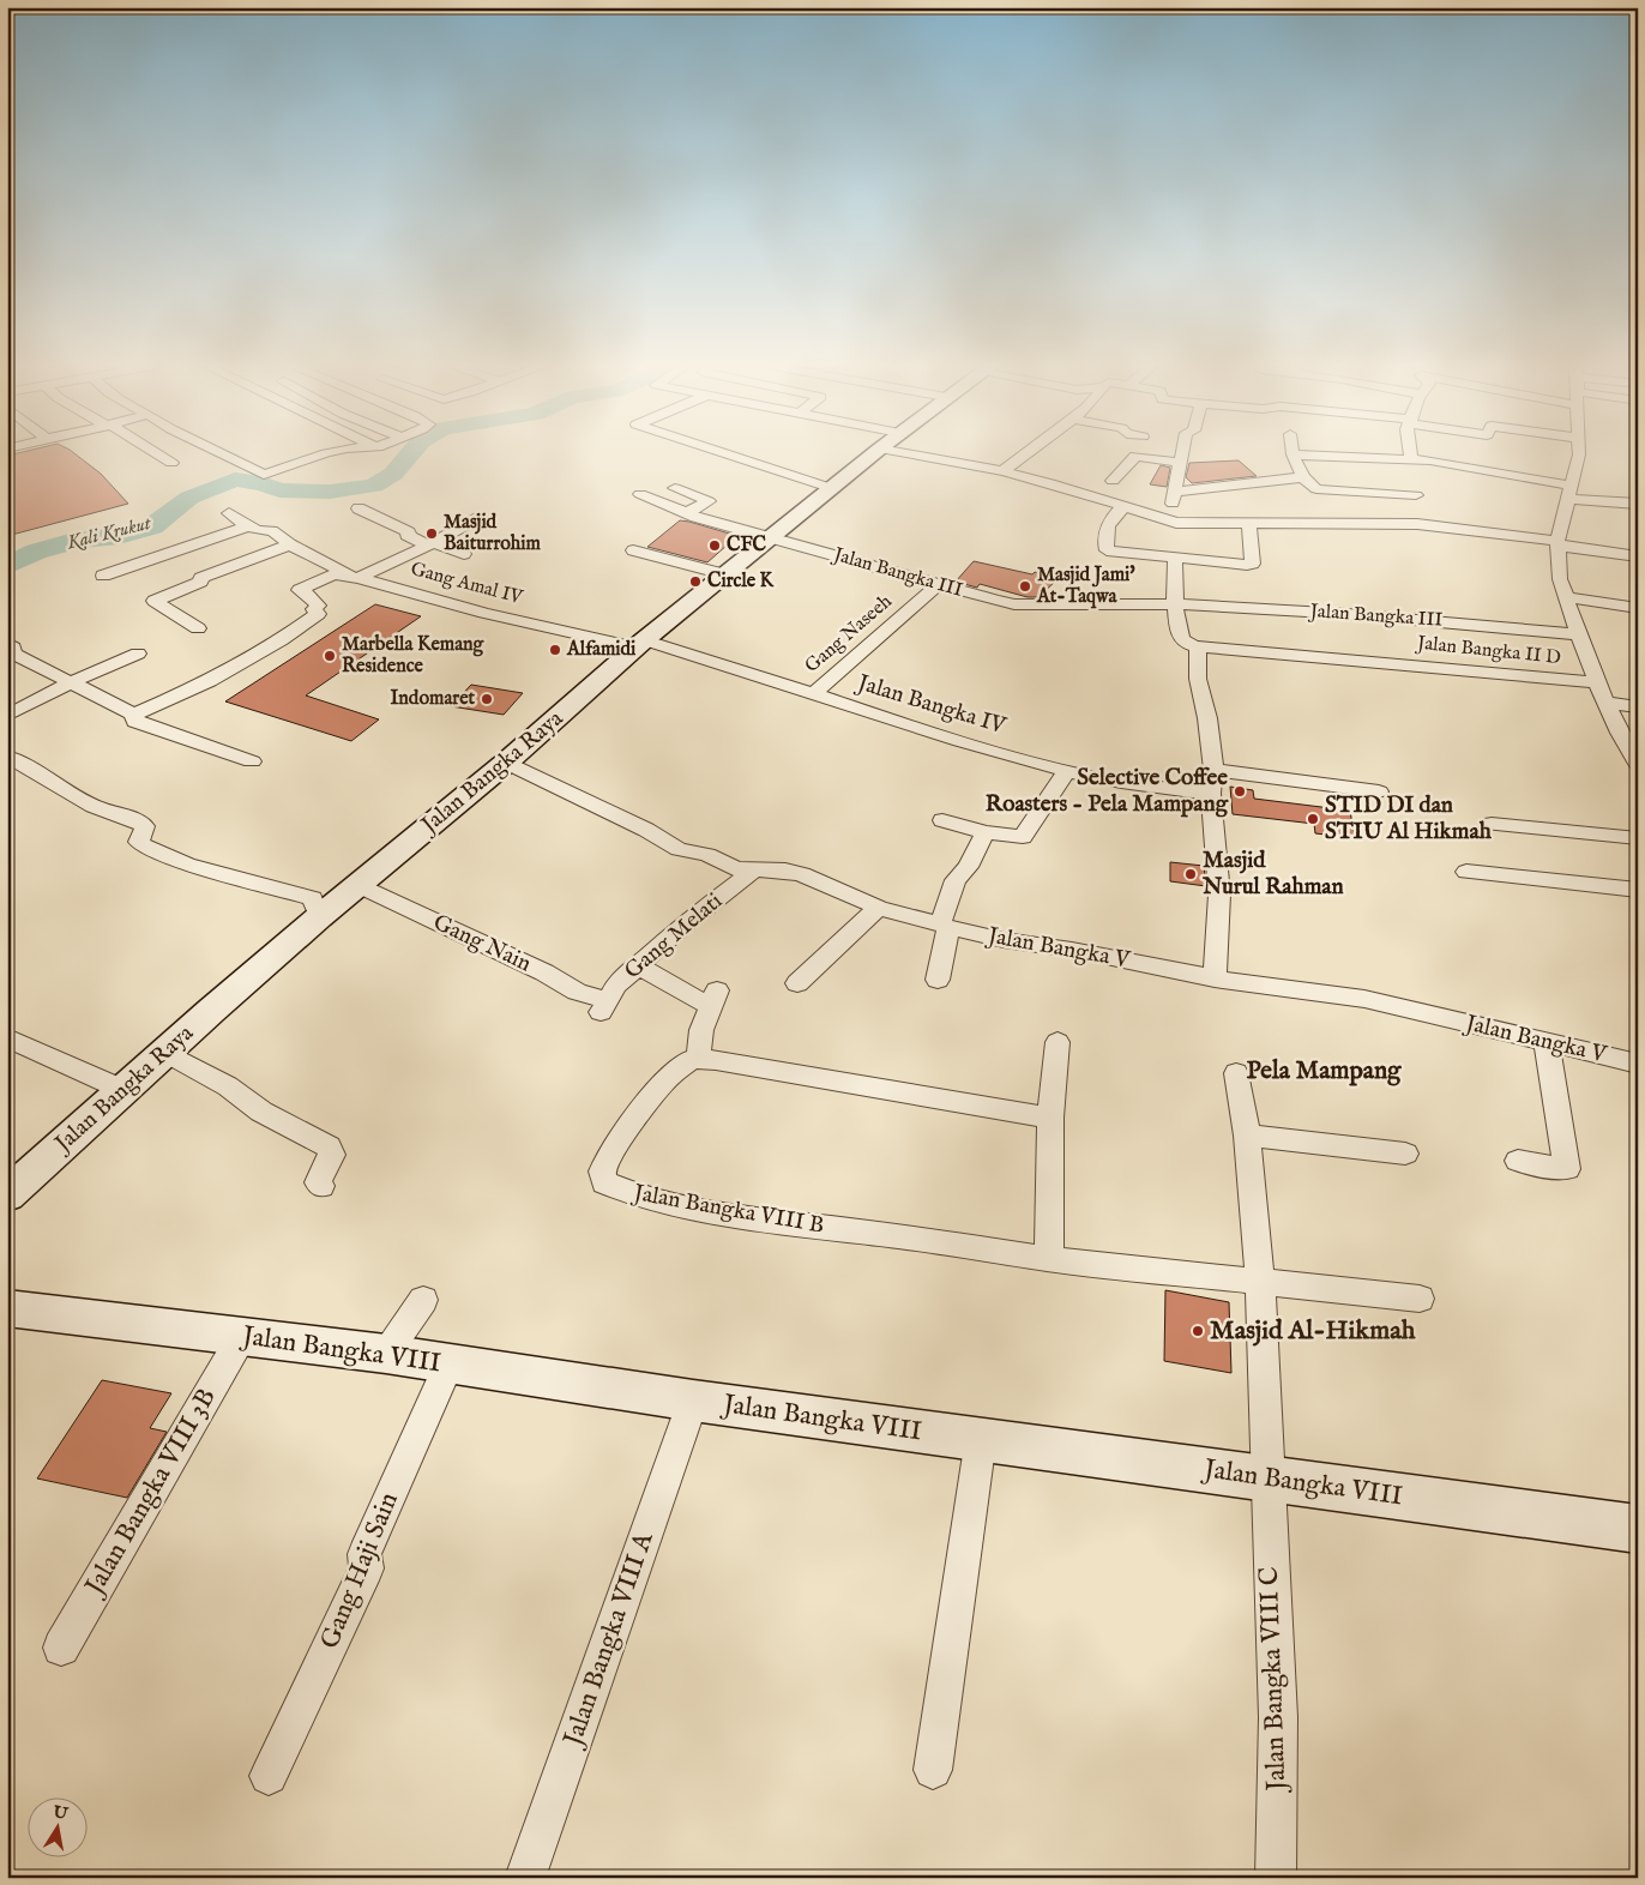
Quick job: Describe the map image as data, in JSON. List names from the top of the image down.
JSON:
{
  "streets": {
    "street": [
      "Jalan Bangka III",
      "Gang Amal IV",
      "Gang Naseeh",
      "Jalan Bangka II D",
      "Jalan Bangka IV",
      "Jalan Bangka Raya",
      "Gang Melati",
      "Gang Nain",
      "Jalan Bangka V",
      "Jalan Bangka VIII B",
      "Jalan Bangka VIII",
      "Jalan Bangka VIII 3B",
      "Gang Haji Sain",
      "Jalan Bangka VIII A",
      "Jalan Bangka VIII C"
    ]
  },
  "crossings": [
    ["Jalan Bangka III", "Gang Naseeh"],
    ["Jalan Bangka III", "Jalan Bangka Raya"],
    ["Gang Amal IV", "Jalan Bangka IV"],
    ["Gang Amal IV", "Jalan Bangka Raya"],
    ["Gang Naseeh", "Jalan Bangka IV"],
    ["Jalan Bangka IV", "Jalan Bangka Raya"],
    ["Jalan Bangka Raya", "Gang Nain"],
    ["Jalan Bangka Raya", "Jalan Bangka V"],
    ["Gang Melati", "Gang Nain"],
    ["Gang Melati", "Jalan Bangka V"],
    ["Jalan Bangka VIII", "Jalan Bangka VIII 3B"],
    ["Jalan Bangka VIII", "Gang Haji Sain"],
    ["Jalan Bangka VIII", "Jalan Bangka VIII A"],
    ["Jalan Bangka VIII", "Jalan Bangka VIII C"]
  ],
  "districts": ["Pela Mampang"],
  "water": ["Kali Krukut"],
  "places": [
    "Masjid Baiturrohim",
    "CFC",
    "Circle K",
    "Masjid Jami' At-Taqwa",
    "Alfamidi",
    "Marbella Kemang Residence",
    "Indomaret",
    "Selective Coffee Roasters - Pela Mampang",
    "STID DI dan STIU Al Hikmah",
    "Masjid Nurul Rahman",
    "Masjid Al-Hikmah"
  ],
  "north": "top"
}
